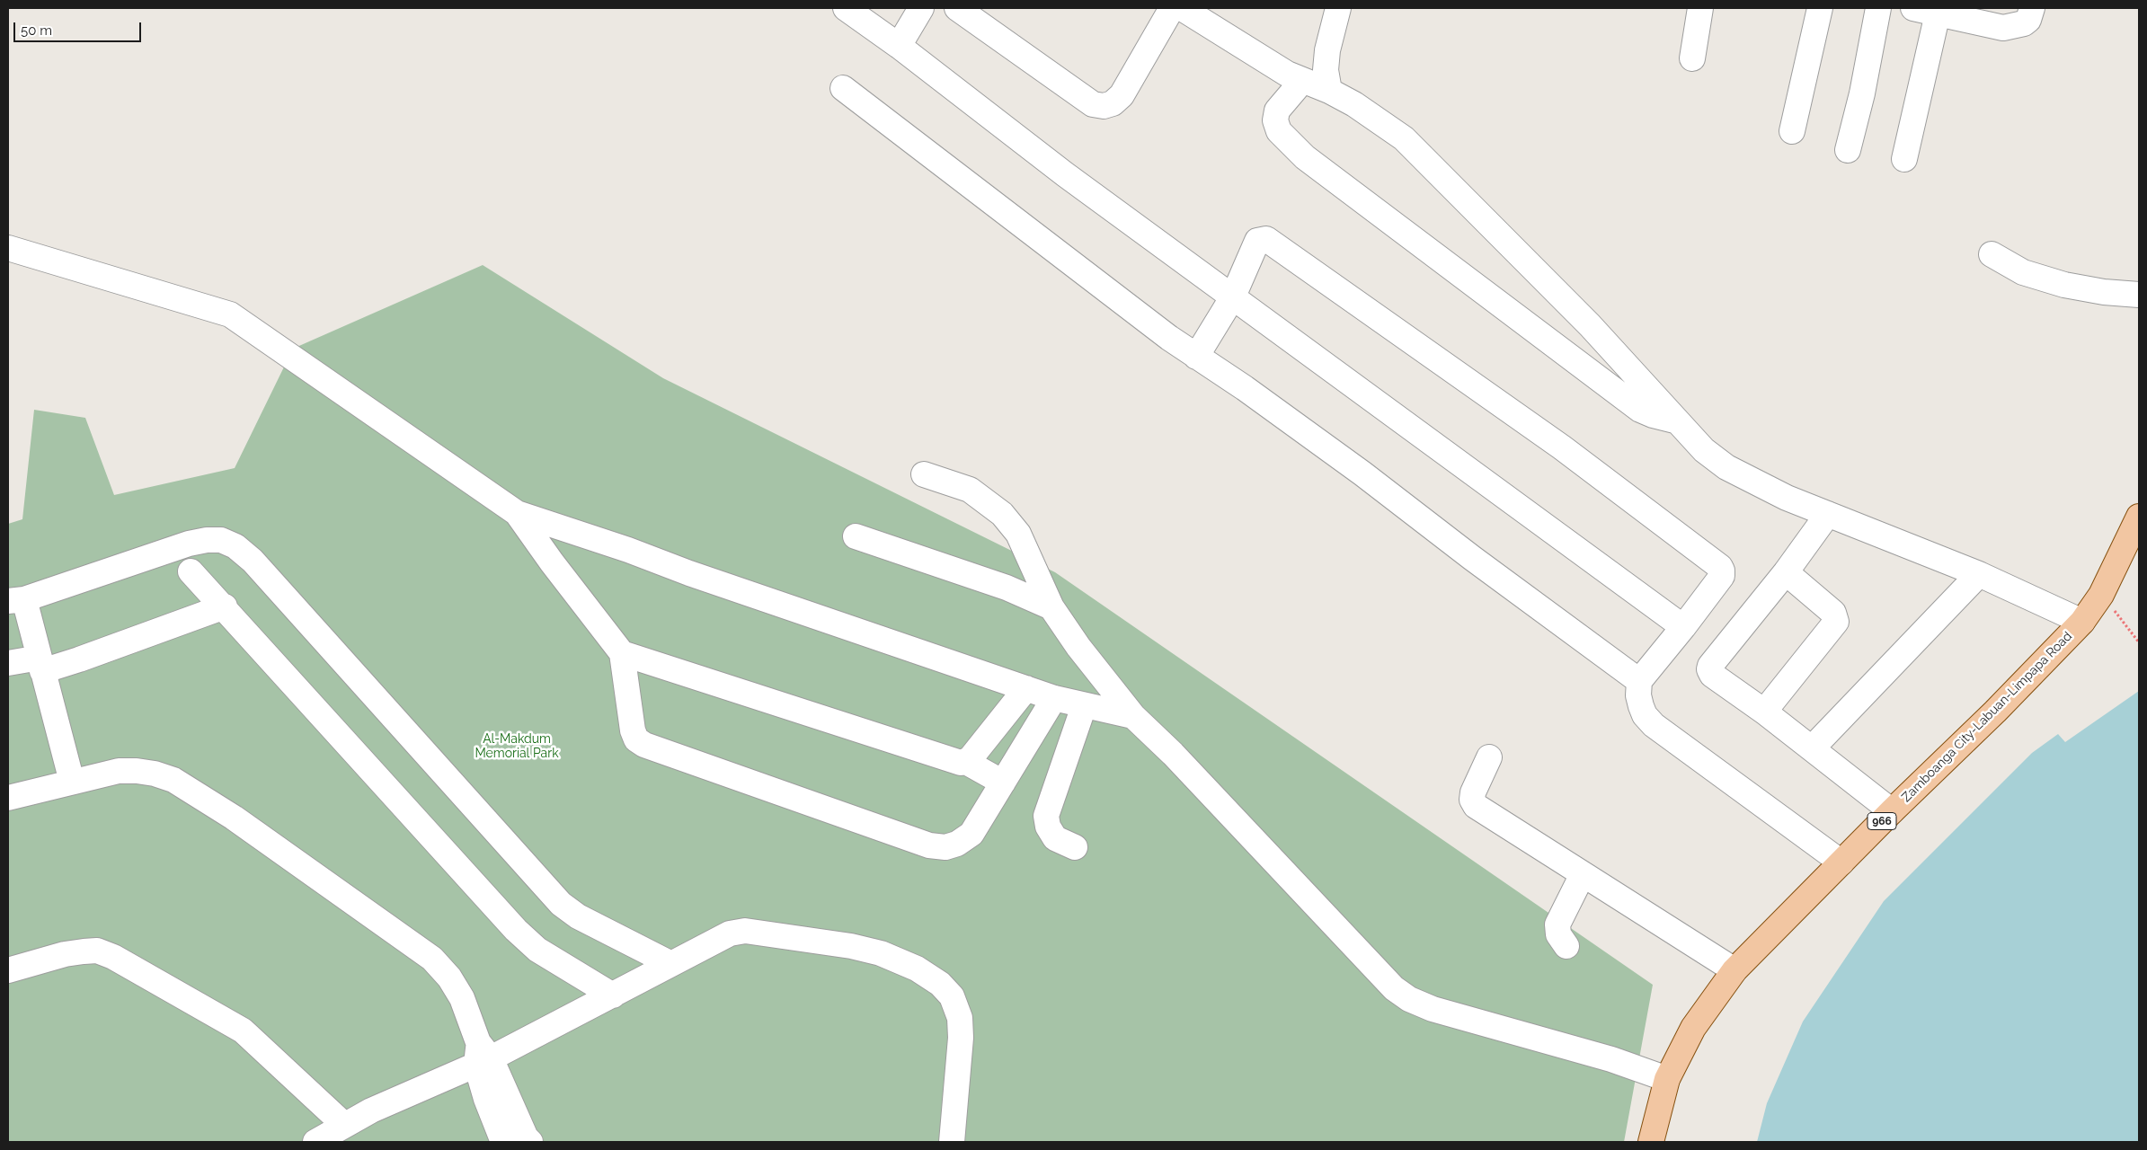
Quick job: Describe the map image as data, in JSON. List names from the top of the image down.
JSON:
{
  "streets": {
    "main road": ["Zamboanga City-Labuan-Limpapa Road", "966"]
  },
  "parks": ["Al-Makdum Memorial Park"],
  "scale_bar": "50 m"
}
